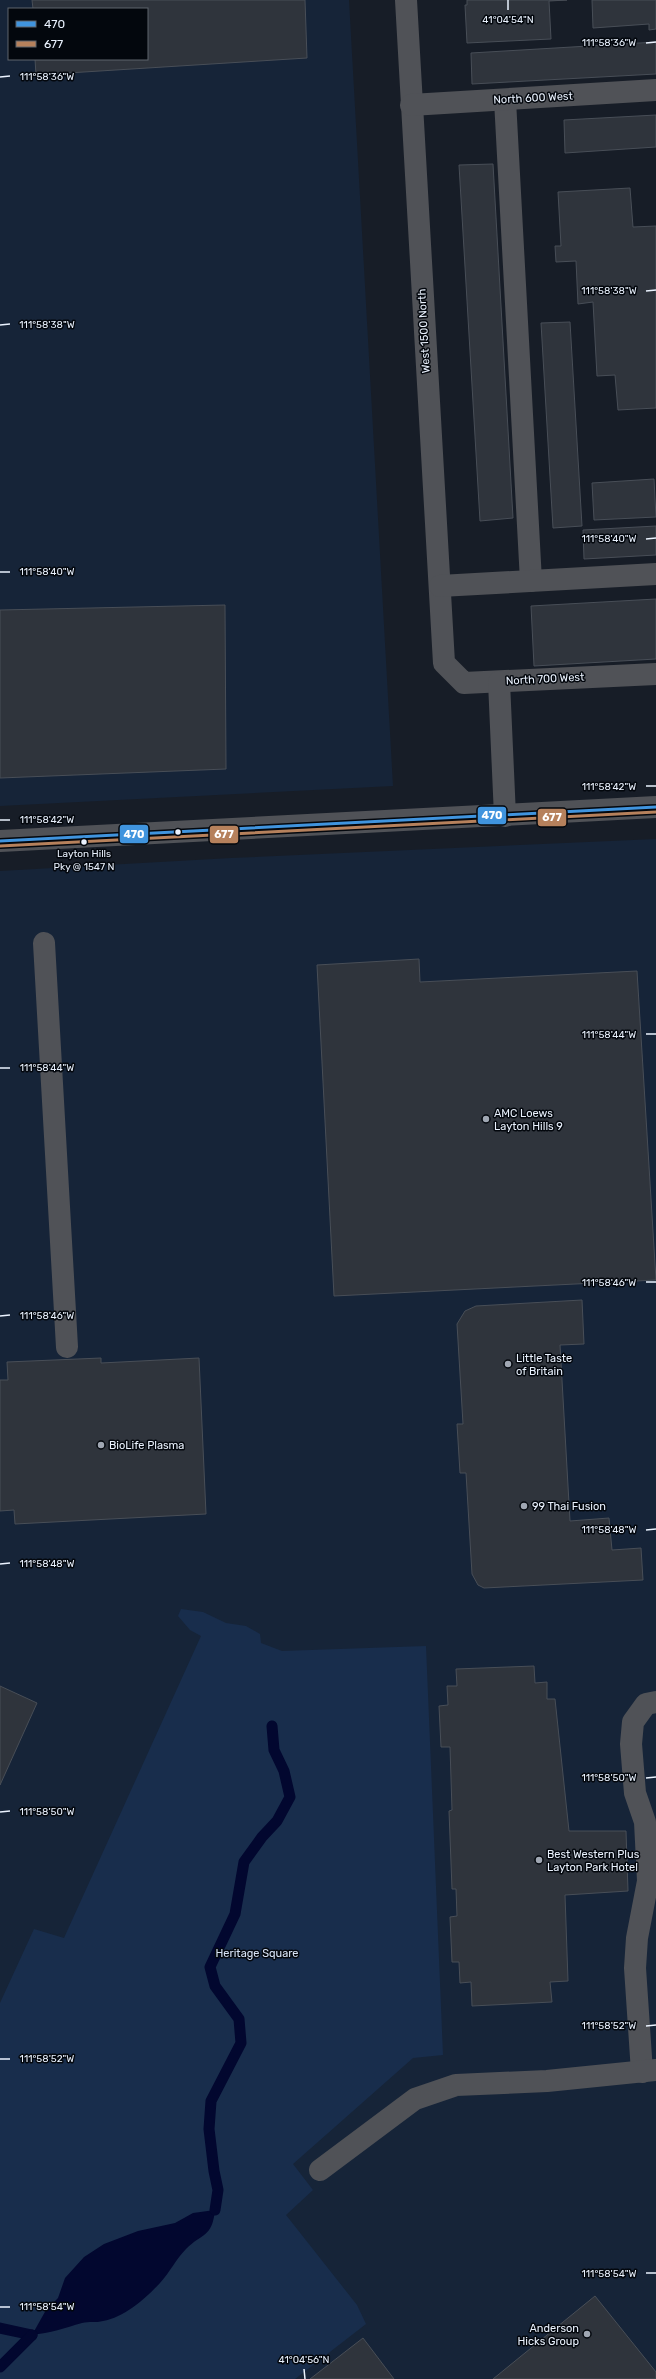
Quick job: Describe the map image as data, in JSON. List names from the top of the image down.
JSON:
{
  "streets": {
    "street": ["North 600 West", "West 1500 North", "North 700 West"]
  },
  "crossings": [
    ["North 600 West", "West 1500 North"],
    ["West 1500 North", "North 700 West"]
  ],
  "parks": ["Heritage Square"],
  "places": [
    "Layton Hills Pky @ 1547 N",
    "AMC Loews Layton Hills 9",
    "Little Taste of Britain",
    "BioLife Plasma",
    "99 Thai Fusion",
    "Best Western Plus Layton Park Hotel",
    "Anderson Hicks Group"
  ],
  "lines": ["transit line 470", "transit line 677"],
  "legend": ["470", "677"],
  "coordinates": [
    "41°04'54\"N",
    "111°58'36\"W",
    "111°58'38\"W",
    "111°58'40\"W",
    "111°58'42\"W",
    "111°58'44\"W",
    "111°58'46\"W",
    "111°58'48\"W",
    "111°58'50\"W",
    "111°58'52\"W",
    "111°58'54\"W",
    "41°04'56\"N"
  ]
}
